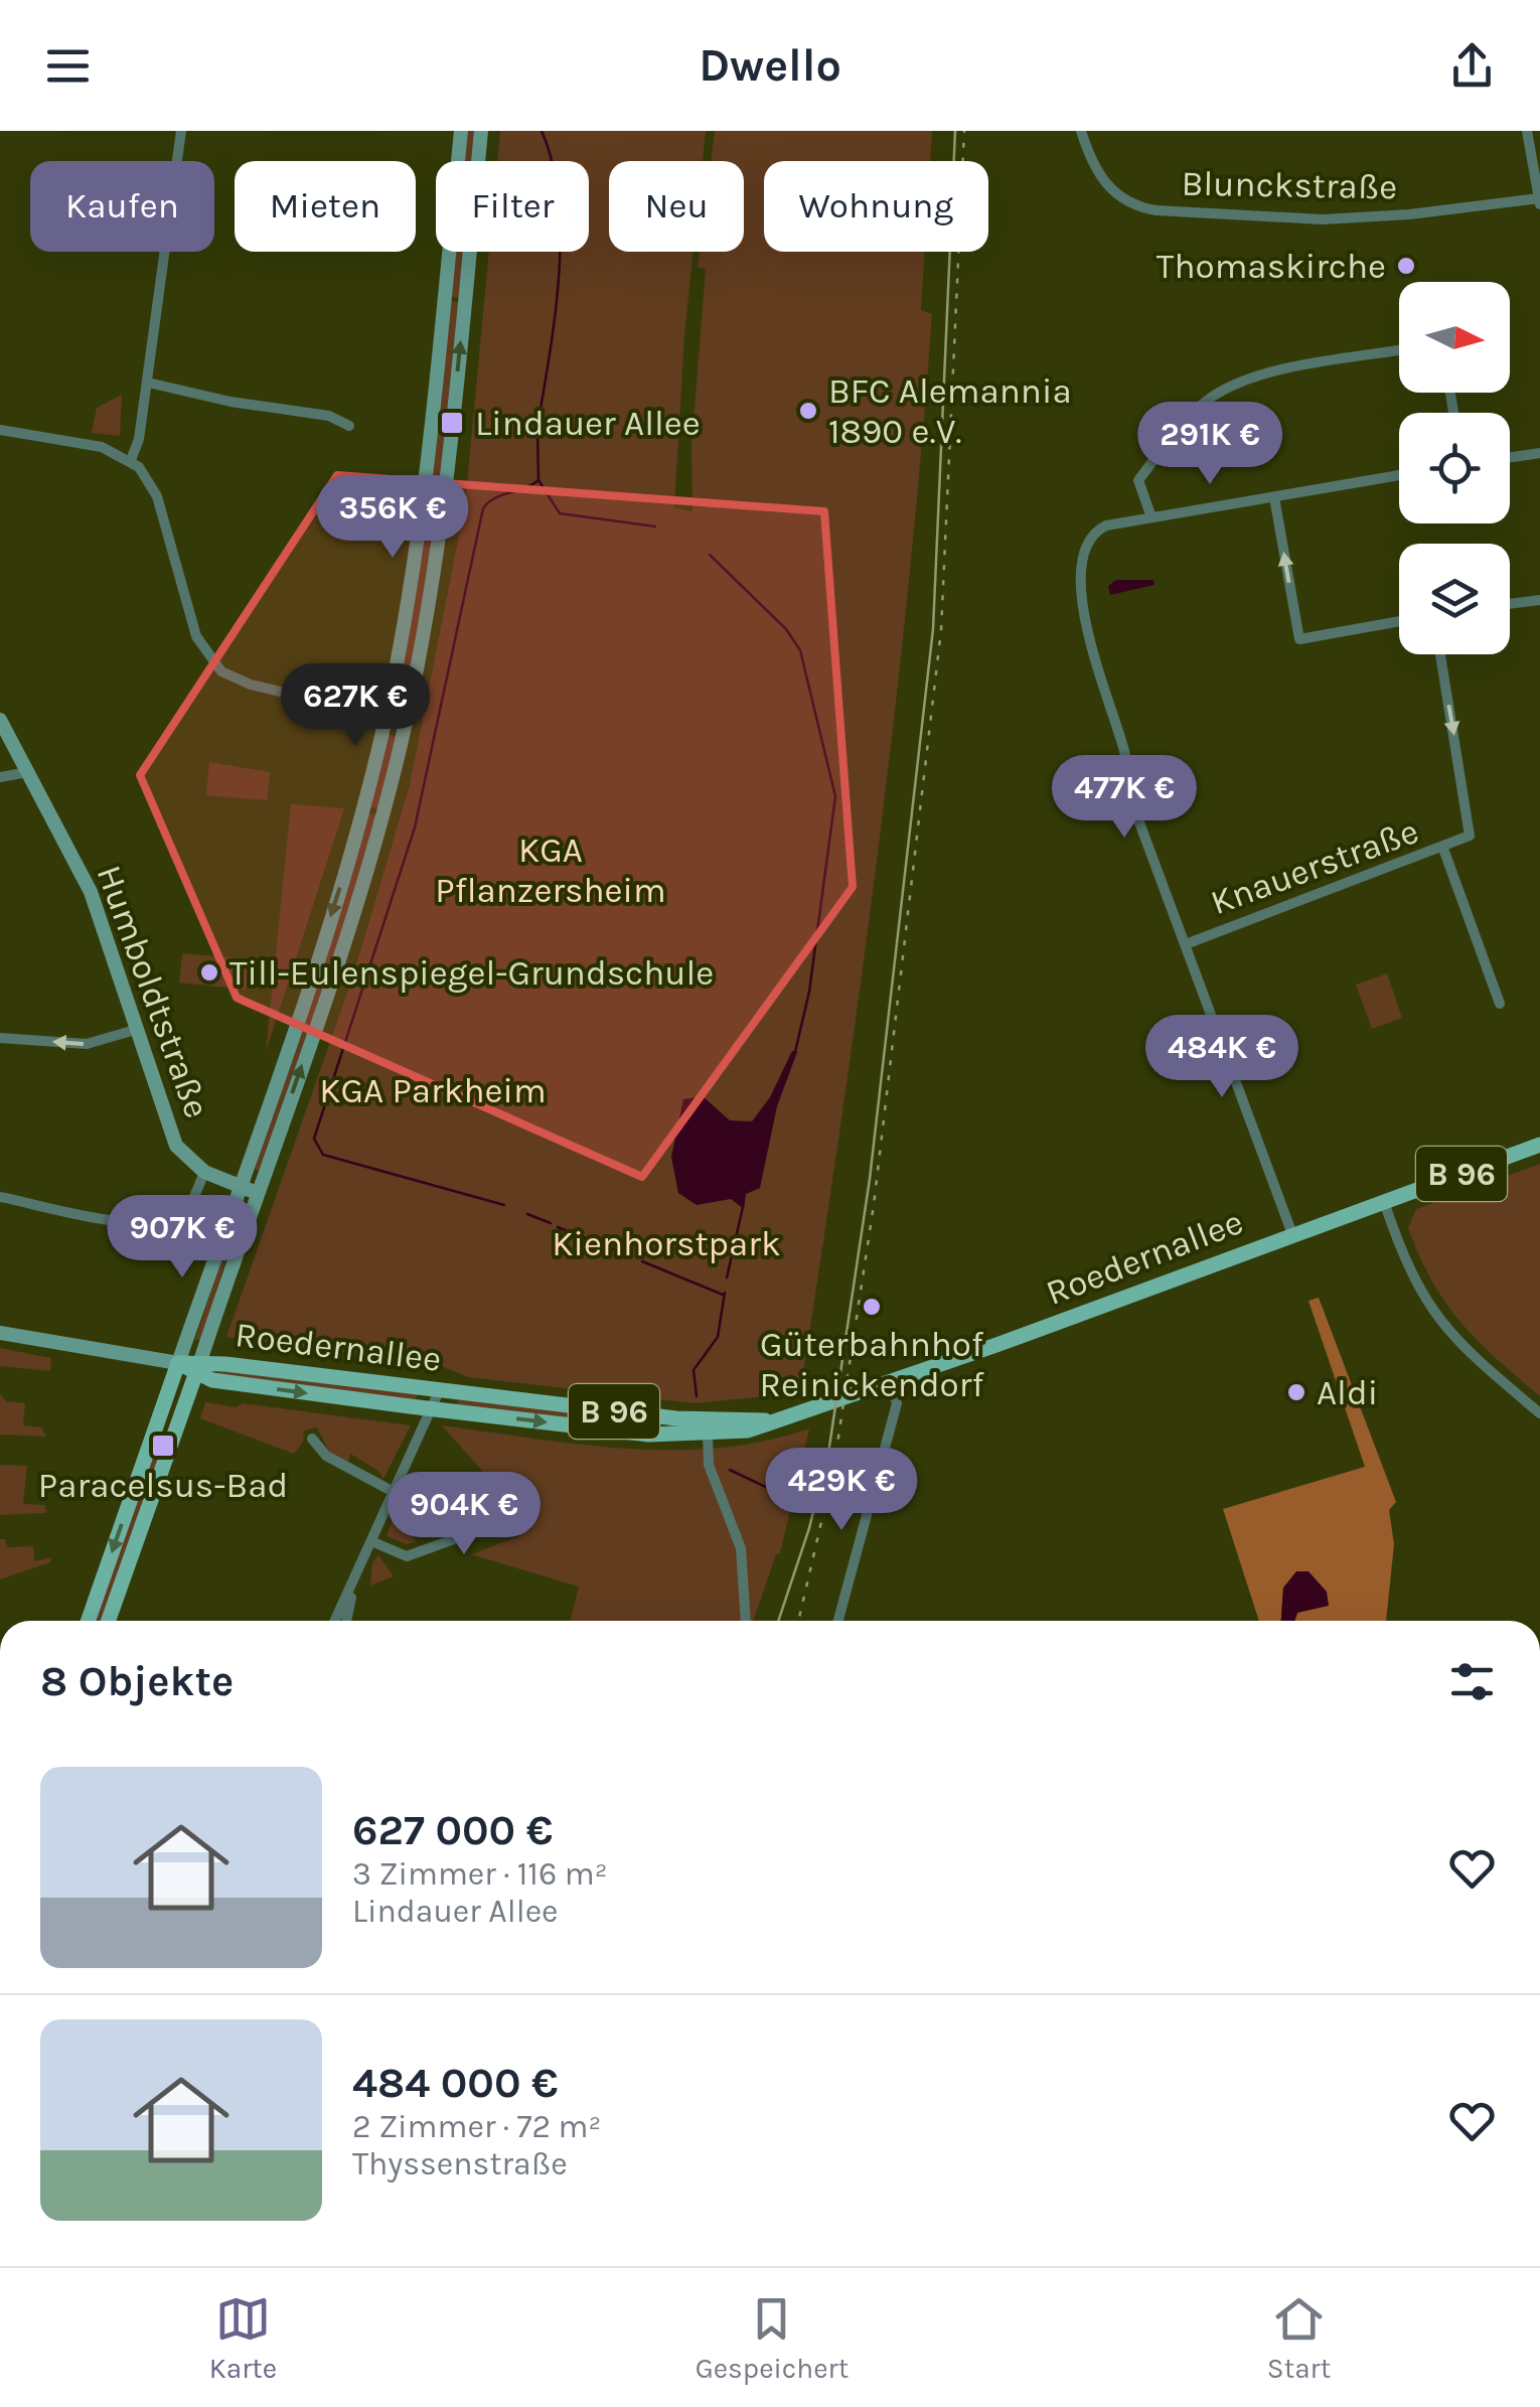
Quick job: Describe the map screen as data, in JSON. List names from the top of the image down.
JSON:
{
  "streets": {
    "main road": ["Humboldtstraße", "B 96", "Roedernallee"],
    "street": ["Blunckstraße", "Knauerstraße"]
  },
  "crossings": [
    ["B 96", "Roedernallee"]
  ],
  "one_way": ["Knauerstraße"],
  "parks": ["KGA Pflanzersheim", "KGA Parkheim", "Kienhorstpark"],
  "places": {
    "other": [
      "Thomaskirche",
      "BFC Alemannia 1890 e.V.",
      "Till-Eulenspiegel-Grundschule",
      "Güterbahnhof Reinickendorf",
      "Aldi"
    ],
    "transit": ["Lindauer Allee", "Paracelsus-Bad"]
  },
  "north": "right",
  "page": {
    "header": "Dwello",
    "chip": [
      "Kaufen",
      "Mieten",
      "Filter",
      "Neu",
      "Wohnung"
    ],
    "price": [
      "291K €",
      "356K €",
      "627K €",
      "477K €",
      "484K €",
      "907K €",
      "429K €",
      "904K €"
    ],
    "heading": "8 Objekte",
    "list": [
      {
        "name": "627 000 €",
        "note": "3 Zimmer · 116 m² · Lindauer Allee"
      },
      {
        "name": "484 000 €",
        "note": "2 Zimmer · 72 m² · Thyssenstraße"
      }
    ],
    "tabs": ["Karte", "Gespeichert", "Start"]
  }
}
